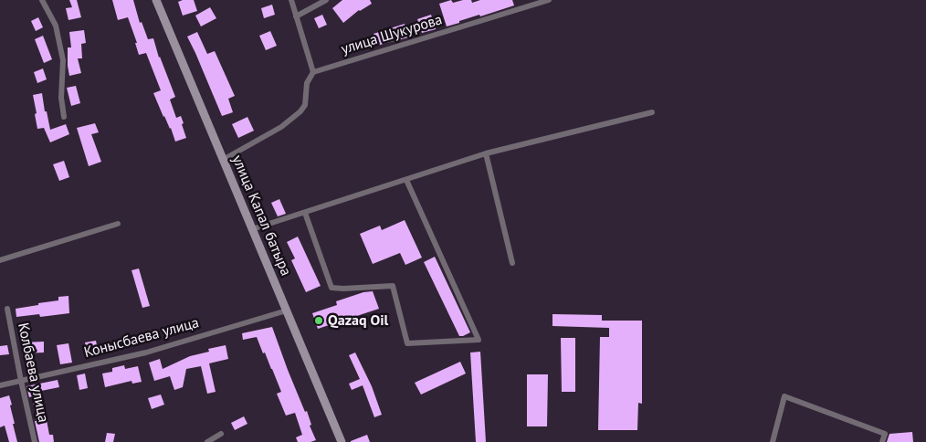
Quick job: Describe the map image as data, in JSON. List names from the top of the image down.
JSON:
{
  "streets": {
    "main road": ["улица Капал батыра"],
    "street": ["улица Шукурова", "Конысбаева улица", "Колбаева улица"]
  },
  "crossings": [
    ["улица Капал батыра", "Конысбаева улица"],
    ["Конысбаева улица", "Колбаева улица"]
  ],
  "places": ["Qazaq Oil"]
}
